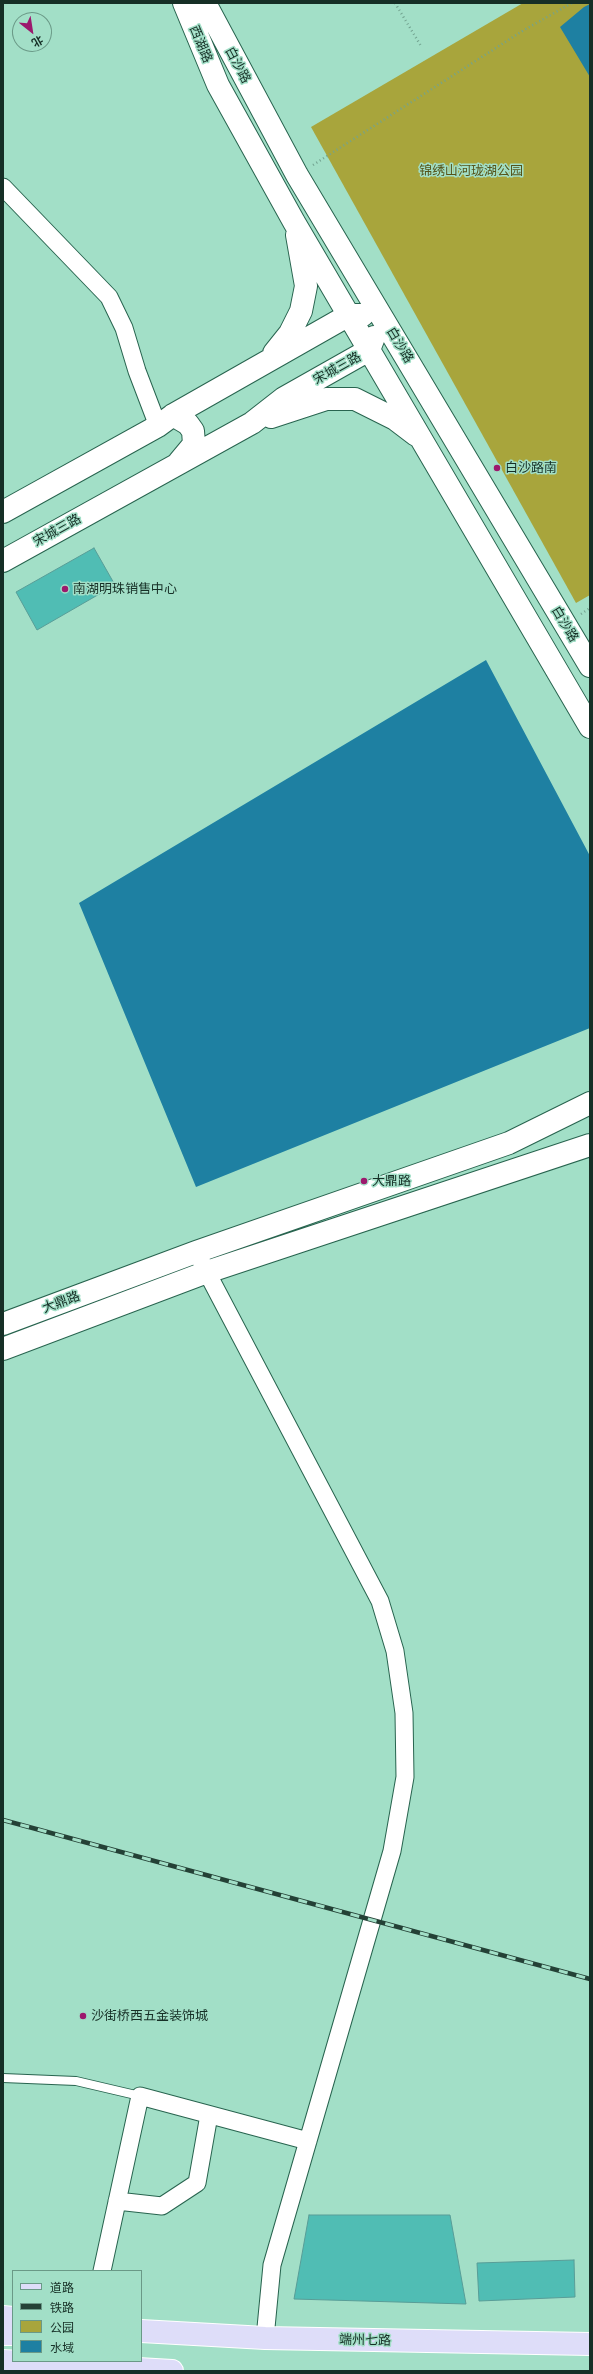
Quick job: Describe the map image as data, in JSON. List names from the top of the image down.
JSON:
{
  "streets": {
    "main road": [
      "西湖路",
      "白沙路",
      "宋城三路",
      "大鼎路",
      "端州七路"
    ]
  },
  "crossings": [
    ["西湖路", "白沙路"],
    ["白沙路", "宋城三路"]
  ],
  "parks": ["锦绣山河珑湖公园"],
  "places": [
    "白沙路南",
    "南湖明珠销售中心",
    "大鼎路",
    "沙街桥西五金装饰城"
  ],
  "legend": [
    "道路",
    "铁路",
    "公园",
    "水域"
  ],
  "north": "bottom right"
}
